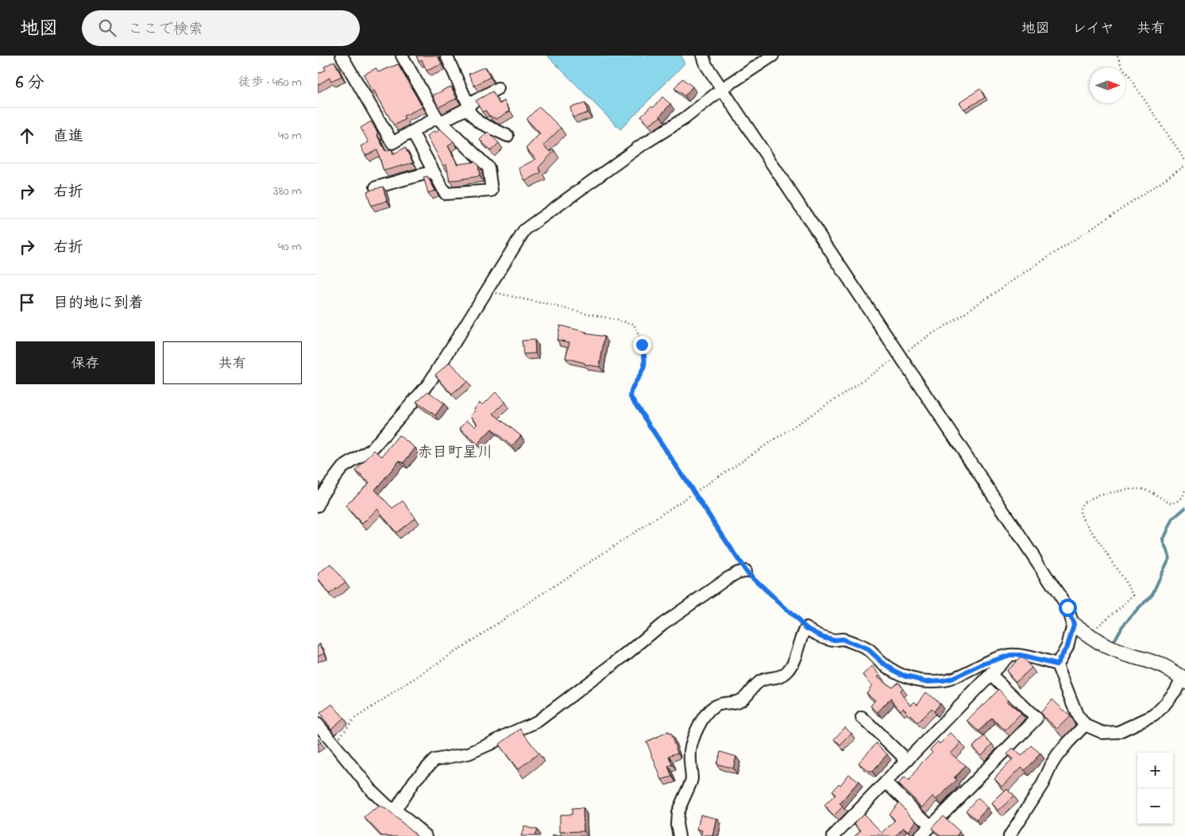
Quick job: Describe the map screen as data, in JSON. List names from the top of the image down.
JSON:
{
  "districts": ["赤目町星川"],
  "north": "right",
  "page": {
    "header": "地図",
    "search": "ここで検索",
    "nav": ["地図", "レイヤ", "共有"],
    "heading": ["6 分", "徒歩 · 460 m"],
    "list": [
      ["直進", "40 m"],
      ["右折", "380 m"],
      ["右折", "40 m"],
      "目的地に到着"
    ],
    "buttons": ["保存", "共有"],
    "map_buttons": ["+", "−"]
  }
}
